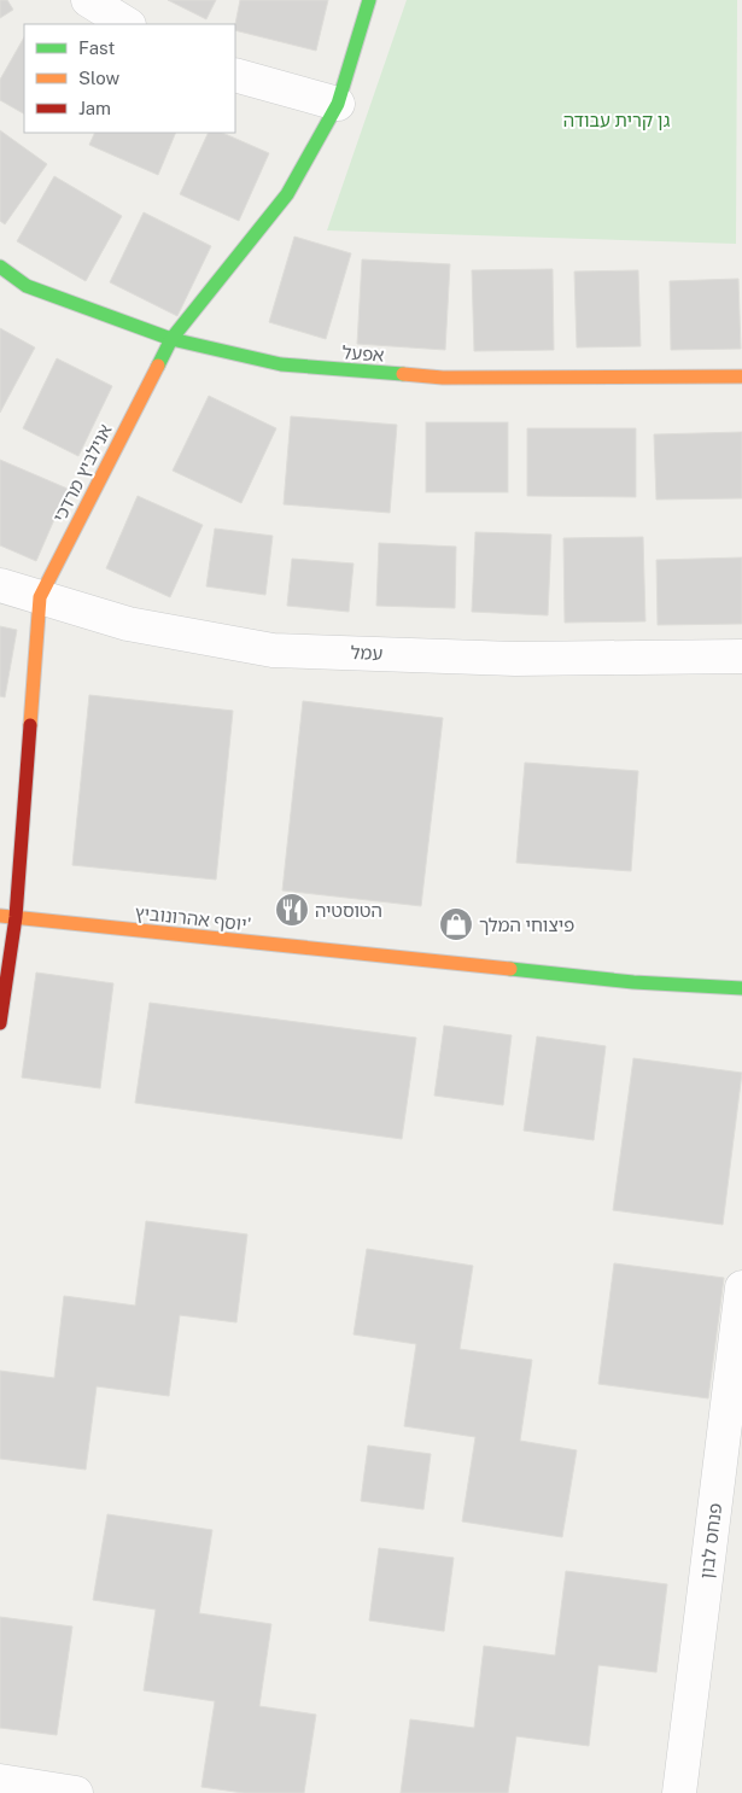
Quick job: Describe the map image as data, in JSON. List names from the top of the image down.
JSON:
{
  "streets": {
    "street": [
      "אפעל",
      "אנילביץ מרדכי",
      "עמל",
      "יוסף אהרונוביץ'",
      "פנחס לבון"
    ]
  },
  "crossings": [
    ["אפעל", "אנילביץ מרדכי"],
    ["אנילביץ מרדכי", "עמל"],
    ["אנילביץ מרדכי", "יוסף אהרונוביץ'"]
  ],
  "parks": ["גן קרית עבודה"],
  "places": {
    "restaurant": ["הטוסטיה"],
    "shop": ["פיצוחי המלך"]
  },
  "legend": ["Fast", "Slow", "Jam"]
}
